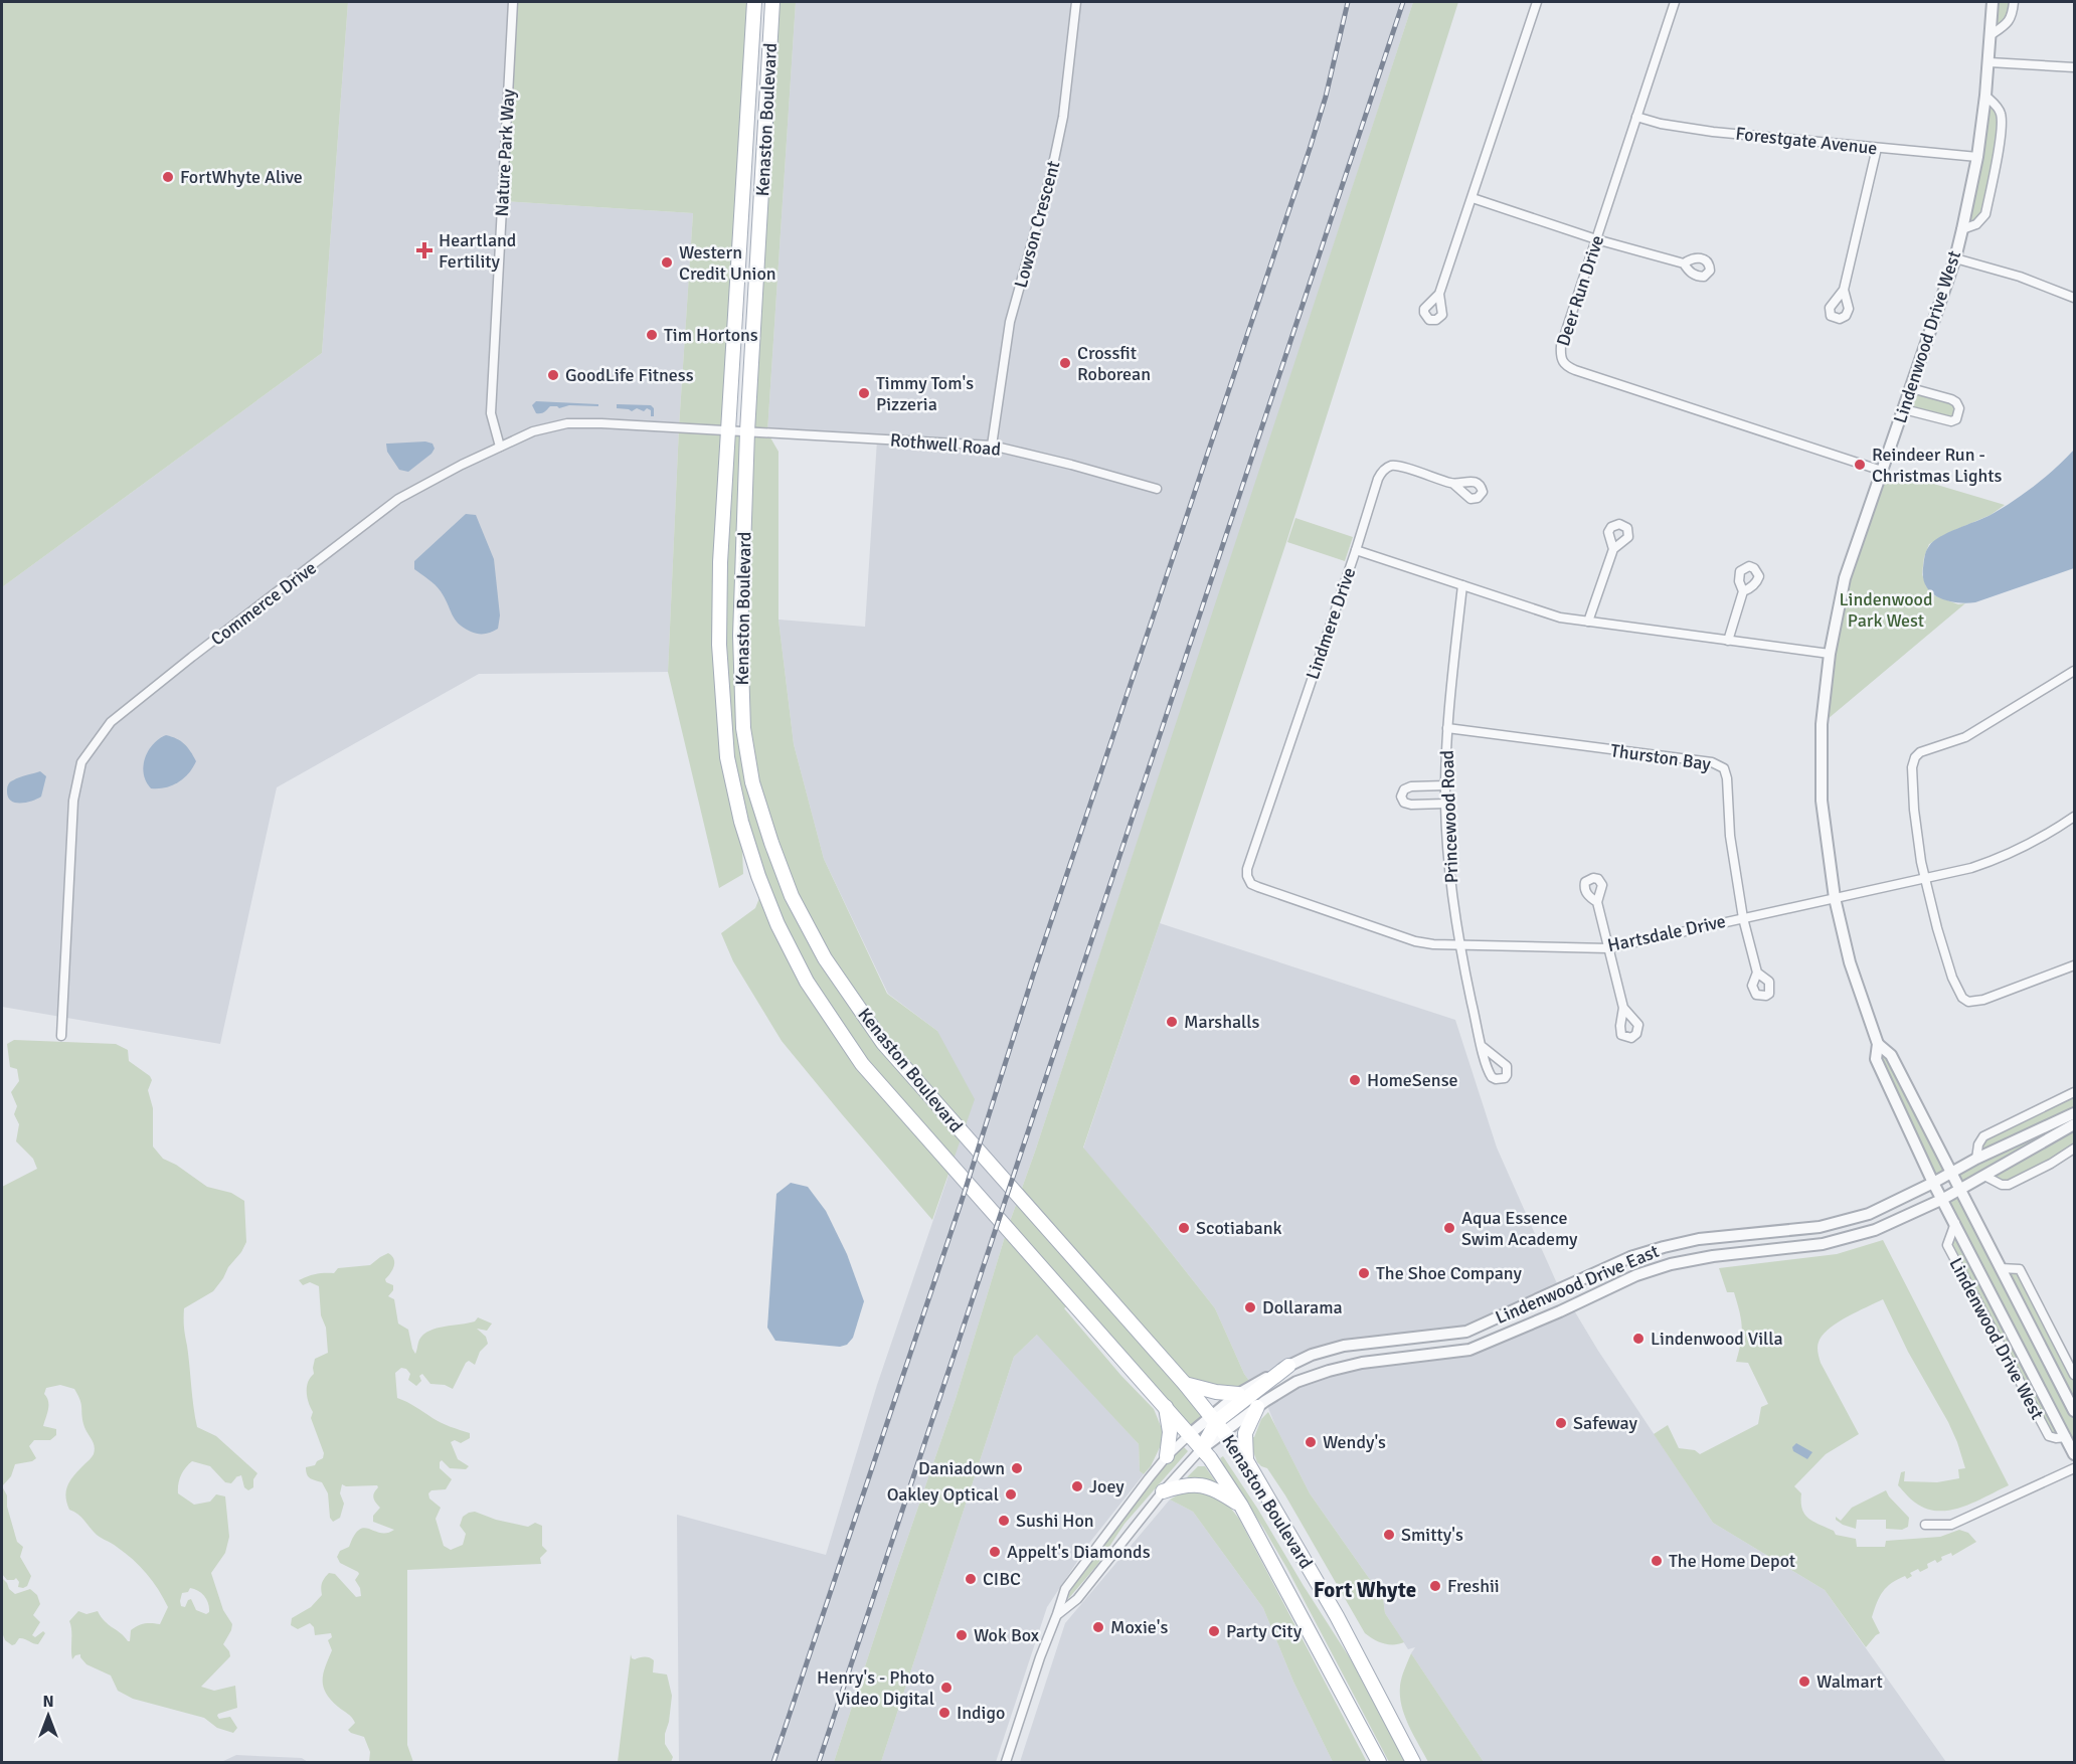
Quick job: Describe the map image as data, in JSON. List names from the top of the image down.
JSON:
{
  "streets": {
    "main road": ["Kenaston Boulevard"],
    "street": [
      "Forestgate Avenue",
      "Nature Park Way",
      "Lowson Crescent",
      "Deer Run Drive",
      "Lindenwood Drive West",
      "Rothwell Road",
      "Commerce Drive",
      "Lindmere Drive",
      "Thurston Bay",
      "Princewood Road",
      "Hartsdale Drive",
      "Lindenwood Drive East"
    ]
  },
  "crossings": [
    ["Kenaston Boulevard", "Rothwell Road"],
    ["Kenaston Boulevard", "Commerce Drive"],
    ["Kenaston Boulevard", "Lindenwood Drive East"],
    ["Forestgate Avenue", "Deer Run Drive"],
    ["Forestgate Avenue", "Lindenwood Drive West"],
    ["Nature Park Way", "Commerce Drive"],
    ["Lowson Crescent", "Rothwell Road"],
    ["Deer Run Drive", "Lindenwood Drive West"],
    ["Lindenwood Drive West", "Lindmere Drive"],
    ["Lindenwood Drive West", "Hartsdale Drive"],
    ["Lindenwood Drive West", "Lindenwood Drive East"],
    ["Rothwell Road", "Commerce Drive"],
    ["Lindmere Drive", "Princewood Road"],
    ["Lindmere Drive", "Hartsdale Drive"],
    ["Thurston Bay", "Princewood Road"],
    ["Thurston Bay", "Hartsdale Drive"],
    ["Princewood Road", "Hartsdale Drive"]
  ],
  "districts": ["Fort Whyte"],
  "parks": ["Lindenwood Park West"],
  "places": {
    "other": [
      "FortWhyte Alive",
      "Western Credit Union",
      "Tim Hortons",
      "Crossfit Roborean",
      "GoodLife Fitness",
      "Timmy Tom's Pizzeria",
      "Reindeer Run - Christmas Lights",
      "Marshalls",
      "HomeSense",
      "Scotiabank",
      "Aqua Essence Swim Academy",
      "The Shoe Company",
      "Dollarama",
      "Lindenwood Villa",
      "Safeway",
      "Wendy's",
      "Daniadown",
      "Joey",
      "Oakley Optical",
      "Sushi Hon",
      "Smitty's",
      "Appelt's Diamonds",
      "The Home Depot",
      "CIBC",
      "Freshii",
      "Moxie's",
      "Party City",
      "Wok Box",
      "Walmart",
      "Henry's - Photo Video Digital",
      "Indigo"
    ],
    "health": ["Heartland Fertility"]
  },
  "north": "top"
}
